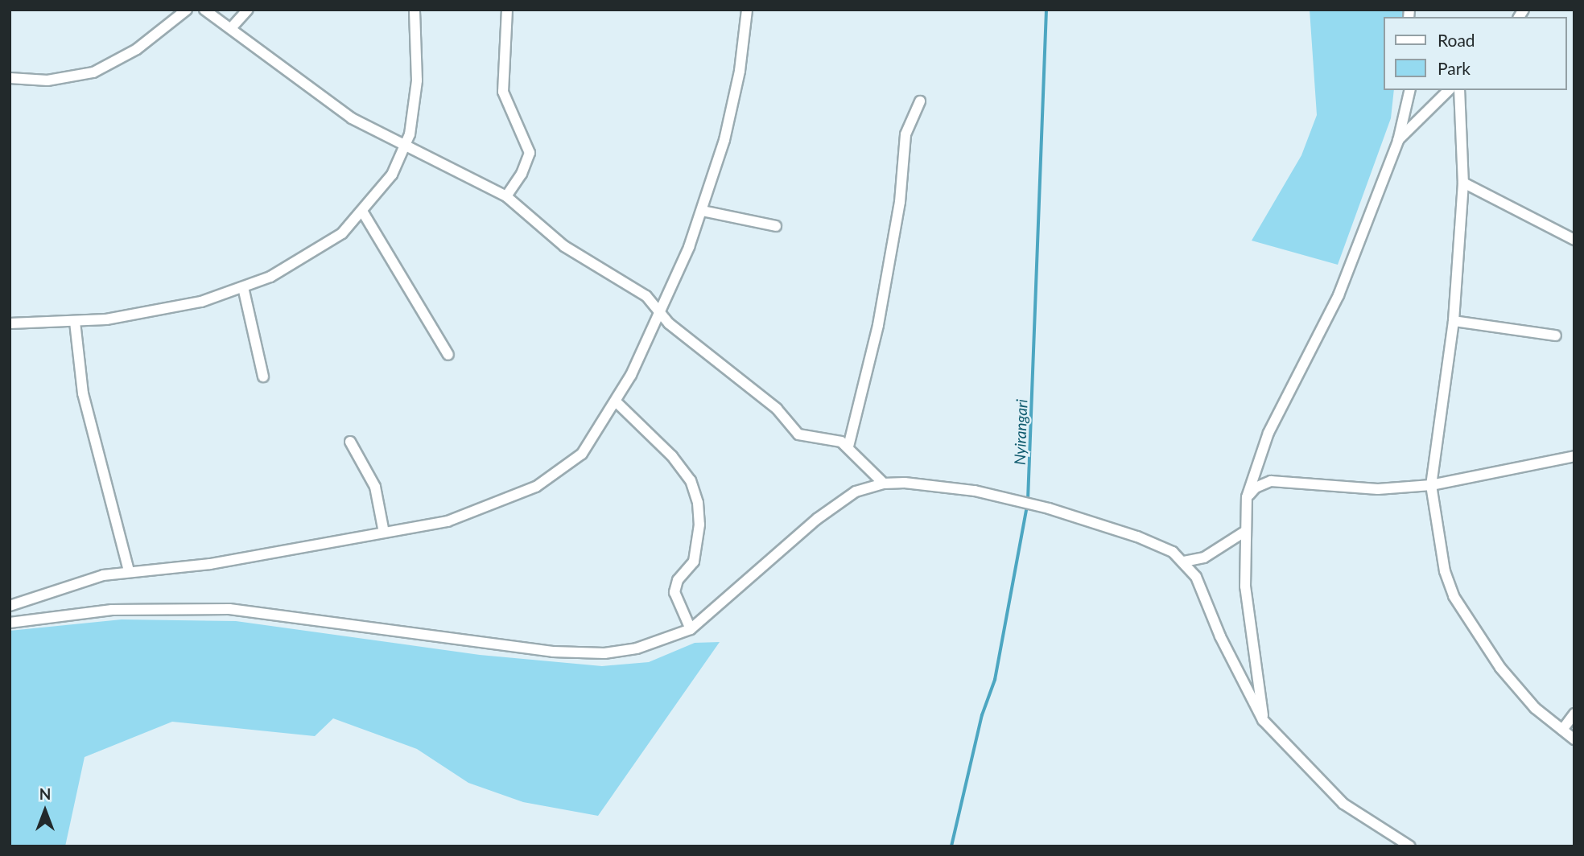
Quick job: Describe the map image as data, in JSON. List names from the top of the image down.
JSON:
{
  "water": ["Nyirangari"],
  "legend": ["Road", "Park"],
  "north": "top"
}
